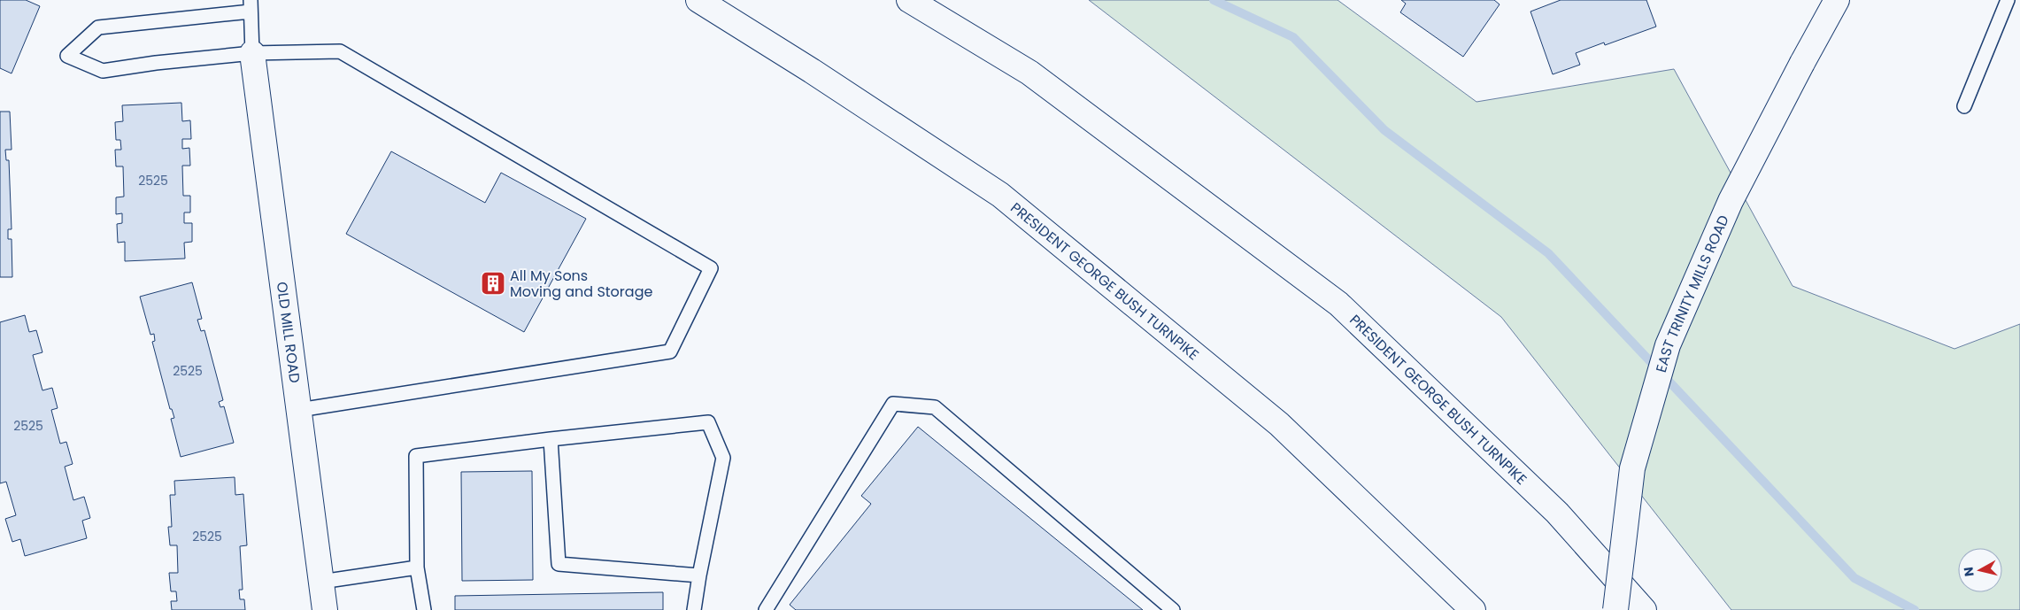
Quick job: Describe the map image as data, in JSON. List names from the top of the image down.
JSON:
{
  "streets": {
    "main road": ["PRESIDENT GEORGE BUSH TURNPIKE", "EAST TRINITY MILLS ROAD", "OLD MILL ROAD"]
  },
  "places": {
    "building": ["All My Sons Moving and Storage"]
  },
  "house_numbers": [
    "2525",
    "2525",
    "2525",
    "2525"
  ],
  "north": "left"
}
